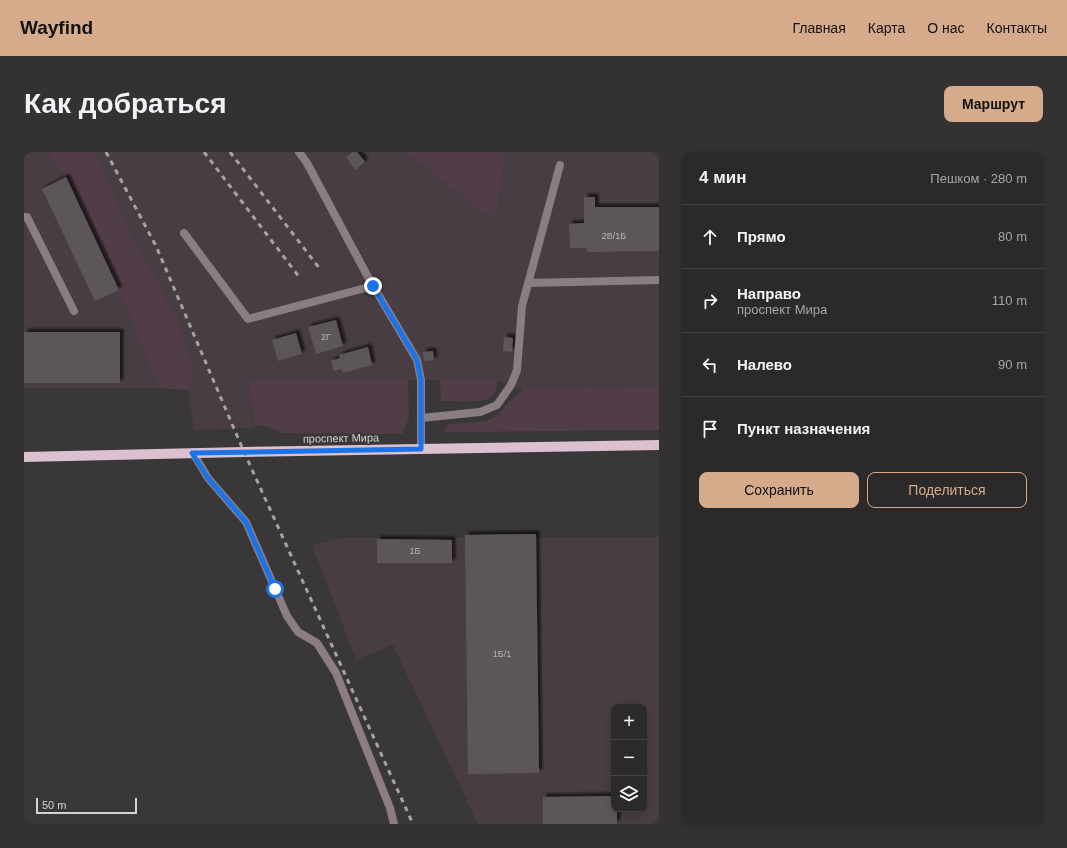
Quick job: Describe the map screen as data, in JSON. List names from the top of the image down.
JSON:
{
  "streets": {
    "main road": ["проспект Мира"]
  },
  "house_numbers": [
    "2В/1Б",
    "2Г",
    "1Б",
    "1Б/1"
  ],
  "scale_bar": "50 m",
  "page": {
    "header": "Wayfind",
    "nav": [
      "Главная",
      "Карта",
      "О нас",
      "Контакты"
    ],
    "buttons": [
      "Маршрут",
      ["Сохранить", "Поделиться"]
    ],
    "title": "Как добраться",
    "heading": ["4 мин", "Пешком · 280 m"],
    "list": [
      ["Прямо", "80 m"],
      ["Направо", "проспект Мира", "110 m"],
      ["Налево", "90 m"],
      "Пункт назначения"
    ],
    "map_buttons": ["+", "−"],
    "scale": "50 m"
  }
}
